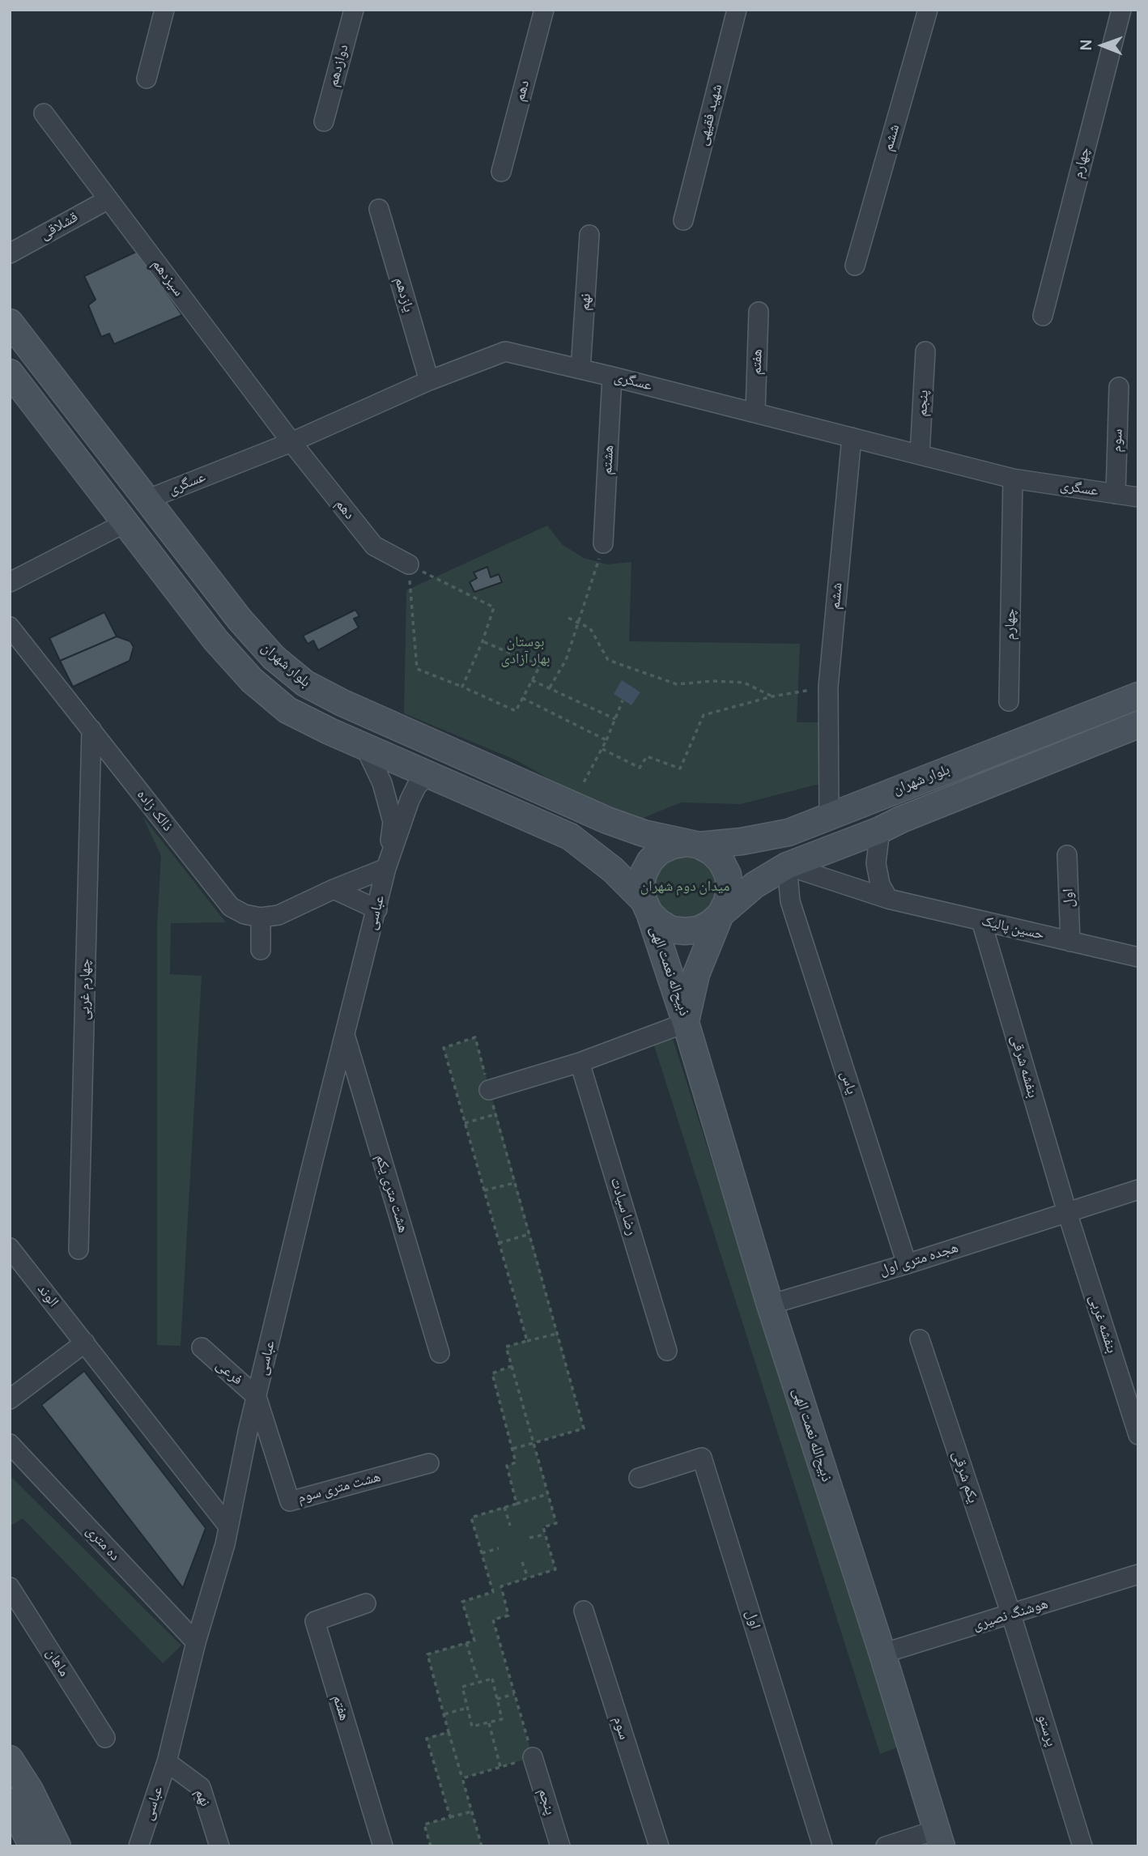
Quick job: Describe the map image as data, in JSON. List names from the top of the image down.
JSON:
{
  "streets": {
    "street": [
      "دوازدهم",
      "دهم",
      "شهید فقیهی",
      "ششم",
      "چهارم",
      "قشلاقی",
      "سیزدهم",
      "یازدهم",
      "نهم",
      "هفتم",
      "عسگری",
      "پنجم",
      "سوم",
      "هشتم",
      "بلوار شهران",
      "ذالک زاده",
      "اول",
      "عباسی",
      "حسین پالیک",
      "ذبیح‌اله نعمت الهی",
      "چهارم غربی",
      "بنفشه شرقی",
      "یاس",
      "هشت متری یکم",
      "رضا سیادت",
      "هجده متری اول",
      "الوند",
      "بنفشه غربی",
      "فرعی",
      "ذبیح‌الله نعمت الهی",
      "یکم شرقی",
      "هشت متری سوم",
      "ده متری",
      "هوشنگ نصیری",
      "ماهان",
      "پرستو"
    ]
  },
  "crossings": [
    ["دهم", "سیزدهم"],
    ["دهم", "عسگری"],
    ["ششم", "عسگری"],
    ["ششم", "بلوار شهران"],
    ["چهارم", "عسگری"],
    ["قشلاقی", "سیزدهم"],
    ["سیزدهم", "عسگری"],
    ["یازدهم", "عسگری"],
    ["نهم", "عسگری"],
    ["نهم", "عباسی"],
    ["هفتم", "عسگری"],
    ["عسگری", "پنجم"],
    ["عسگری", "سوم"],
    ["عسگری", "هشتم"],
    ["عسگری", "بلوار شهران"],
    ["بلوار شهران", "حسین پالیک"],
    ["بلوار شهران", "ذبیح‌اله نعمت الهی"],
    ["بلوار شهران", "یاس"],
    ["ذالک زاده", "چهارم غربی"],
    ["اول", "حسین پالیک"],
    ["عباسی", "هشت متری یکم"],
    ["عباسی", "الوند"],
    ["عباسی", "فرعی"],
    ["عباسی", "هشت متری سوم"],
    ["عباسی", "ده متری"],
    ["حسین پالیک", "بنفشه شرقی"],
    ["حسین پالیک", "یاس"],
    ["ذبیح‌اله نعمت الهی", "ذبیح‌الله نعمت الهی"],
    ["بنفشه شرقی", "هجده متری اول"],
    ["بنفشه شرقی", "بنفشه غربی"],
    ["یاس", "هجده متری اول"],
    ["هجده متری اول", "بنفشه غربی"],
    ["هجده متری اول", "ذبیح‌الله نعمت الهی"],
    ["فرعی", "هشت متری سوم"],
    ["ذبیح‌الله نعمت الهی", "هوشنگ نصیری"],
    ["یکم شرقی", "هوشنگ نصیری"],
    ["یکم شرقی", "پرستو"],
    ["هوشنگ نصیری", "پرستو"]
  ],
  "parks": ["بوستان بهار آزادی", "میدان دوم شهران"],
  "north": "left"
}
